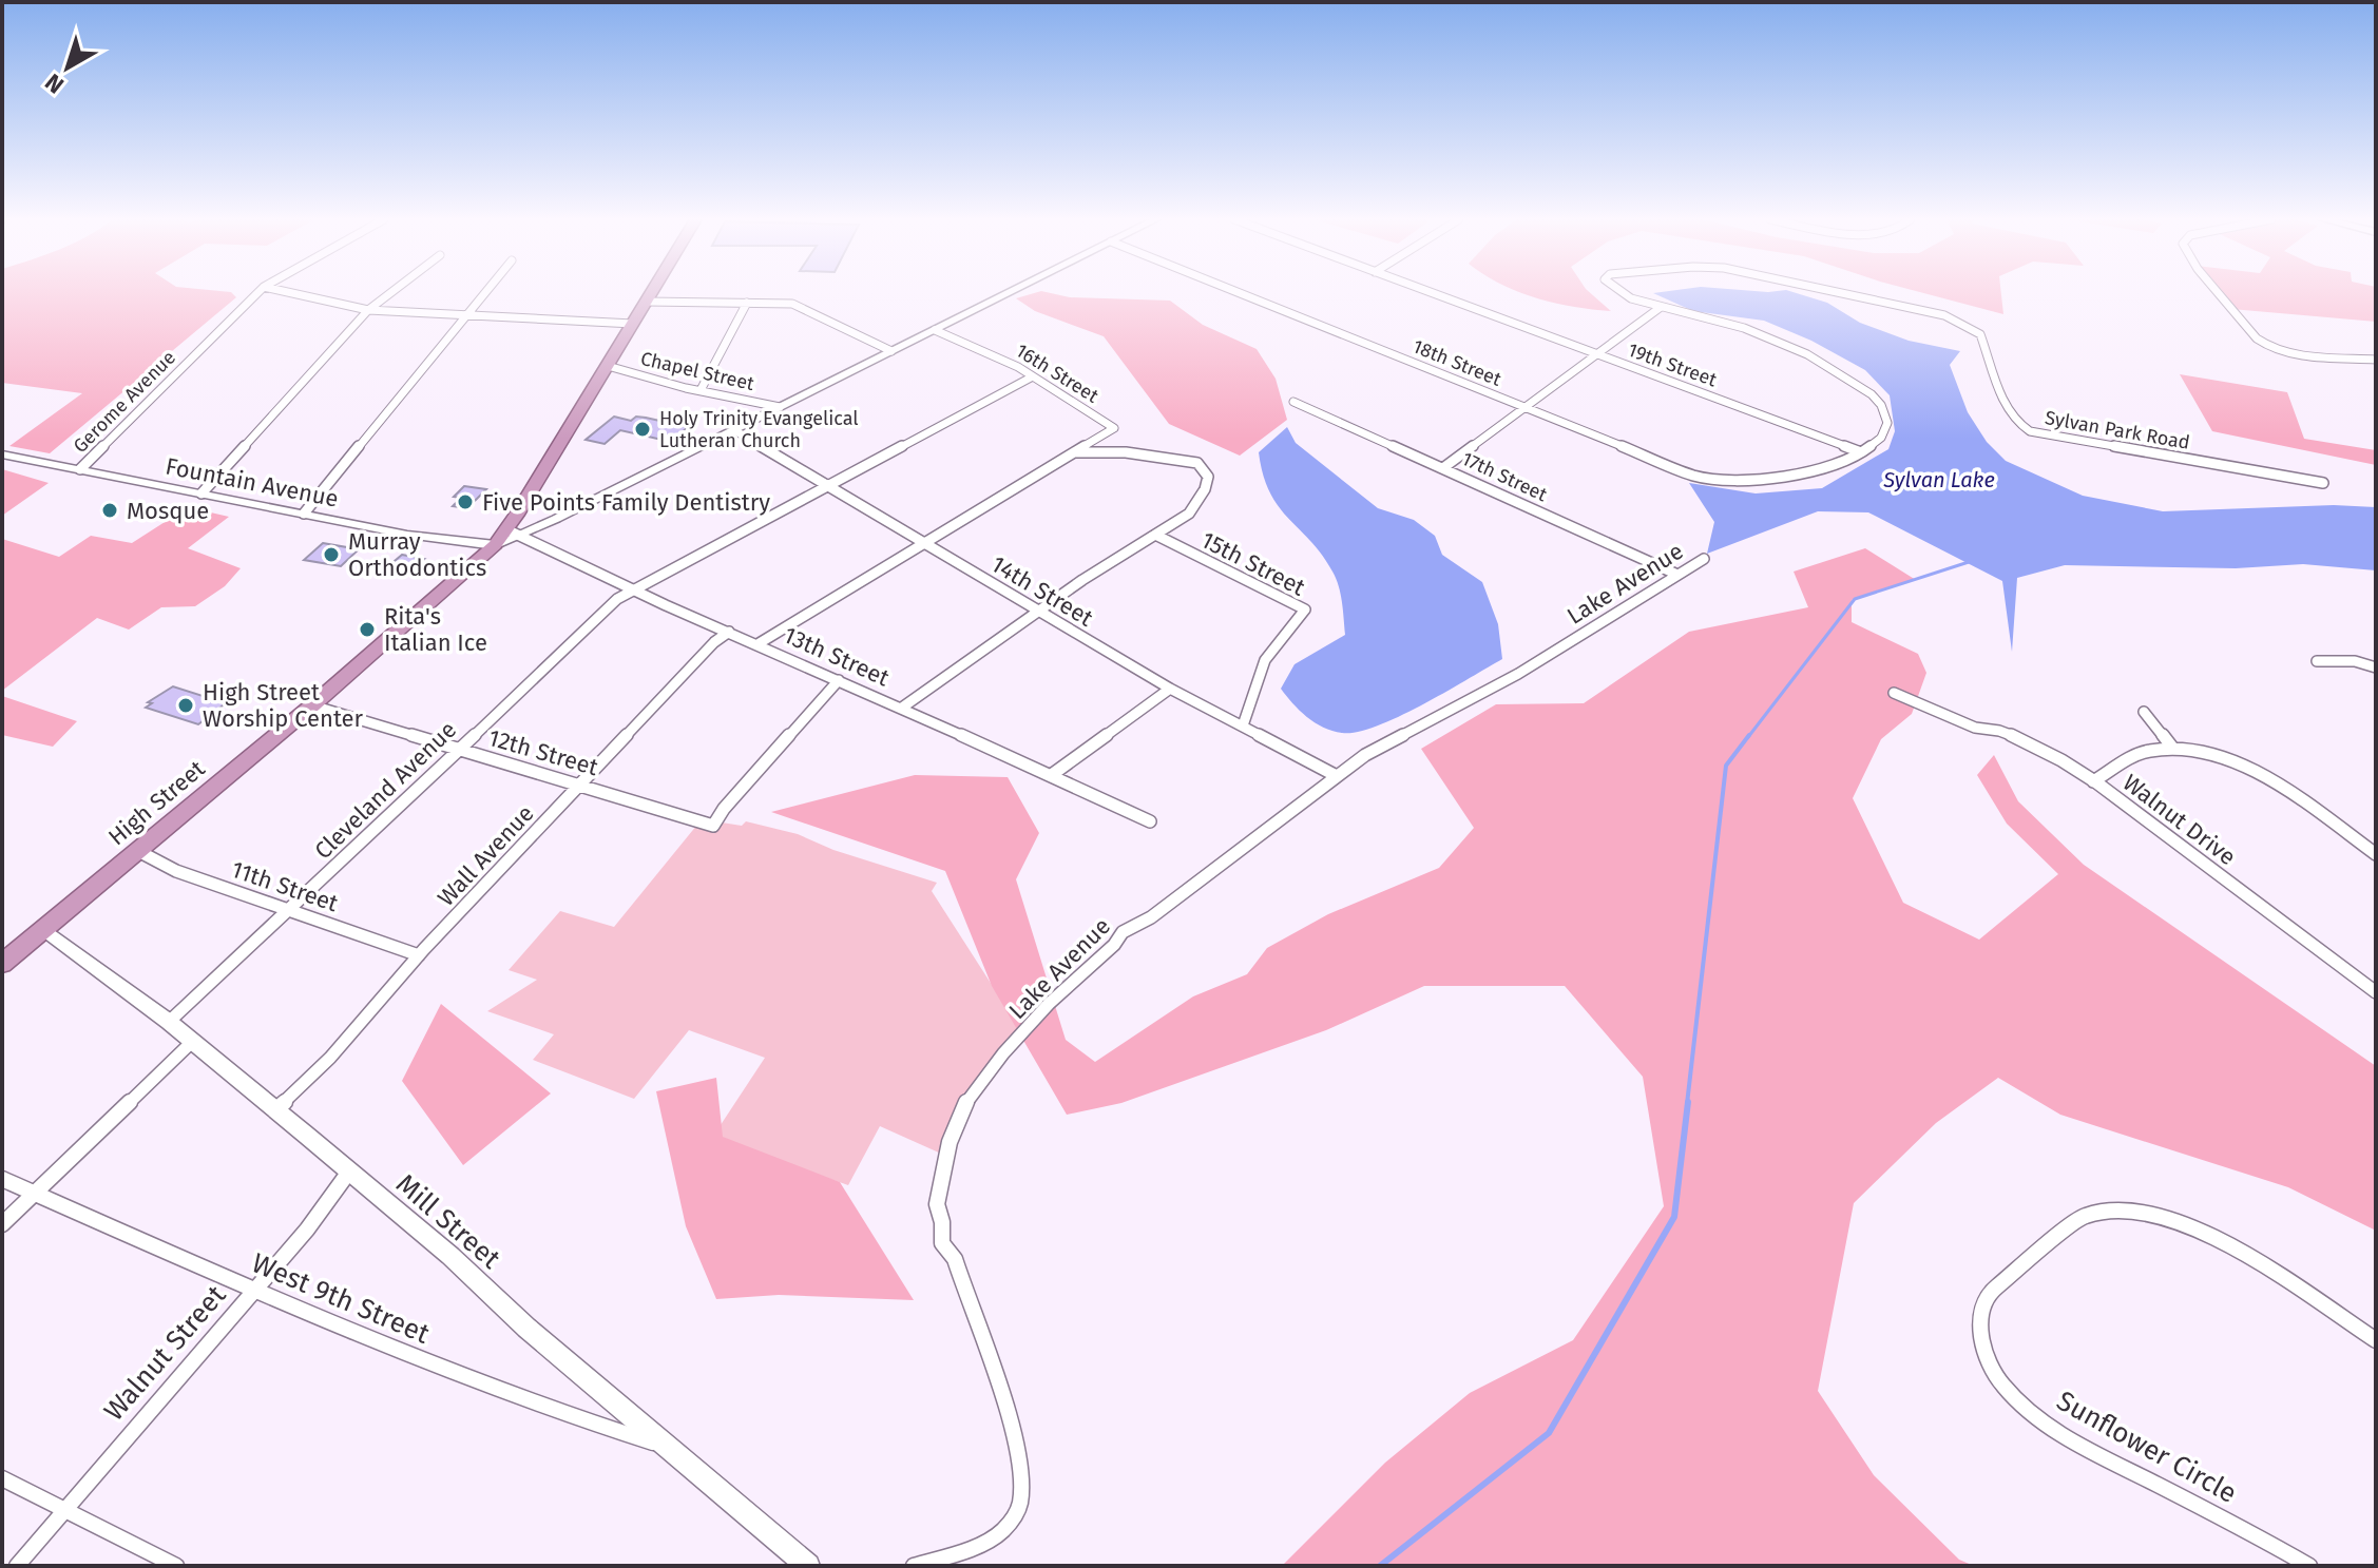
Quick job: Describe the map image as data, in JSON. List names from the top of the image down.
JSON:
{
  "streets": {
    "highway": ["High Street"],
    "street": [
      "18th Street",
      "19th Street",
      "Chapel Street",
      "16th Street",
      "Gerome Avenue",
      "Sylvan Park Road",
      "17th Street",
      "Fountain Avenue",
      "15th Street",
      "Lake Avenue",
      "14th Street",
      "13th Street",
      "12th Street",
      "Cleveland Avenue",
      "Walnut Drive",
      "Wall Avenue",
      "11th Street",
      "Mill Street",
      "West 9th Street",
      "Walnut Street",
      "Sunflower Circle"
    ]
  },
  "crossings": [
    ["18th Street", "19th Street"],
    ["18th Street", "Sylvan Park Road"],
    ["19th Street", "Sylvan Park Road"],
    ["Chapel Street", "High Street"],
    ["16th Street", "Cleveland Avenue"],
    ["Gerome Avenue", "Fountain Avenue"],
    ["17th Street", "Lake Avenue"],
    ["Fountain Avenue", "High Street"],
    ["15th Street", "14th Street"],
    ["Lake Avenue", "14th Street"],
    ["14th Street", "Cleveland Avenue"],
    ["13th Street", "12th Street"],
    ["13th Street", "Cleveland Avenue"],
    ["13th Street", "High Street"],
    ["13th Street", "Wall Avenue"],
    ["12th Street", "Cleveland Avenue"],
    ["12th Street", "High Street"],
    ["12th Street", "Wall Avenue"],
    ["Cleveland Avenue", "11th Street"],
    ["Cleveland Avenue", "Mill Street"],
    ["High Street", "11th Street"],
    ["High Street", "Mill Street"],
    ["Wall Avenue", "11th Street"],
    ["Wall Avenue", "Mill Street"],
    ["Mill Street", "West 9th Street"],
    ["Mill Street", "Walnut Street"],
    ["West 9th Street", "Walnut Street"]
  ],
  "water": ["Sylvan Lake"],
  "places": [
    "Holy Trinity Evangelical Lutheran Church",
    "Five Points Family Dentistry",
    "Mosque",
    "Murray Orthodontics",
    "Rita's Italian Ice",
    "High Street Worship Center"
  ],
  "north": "bottom left"
}
